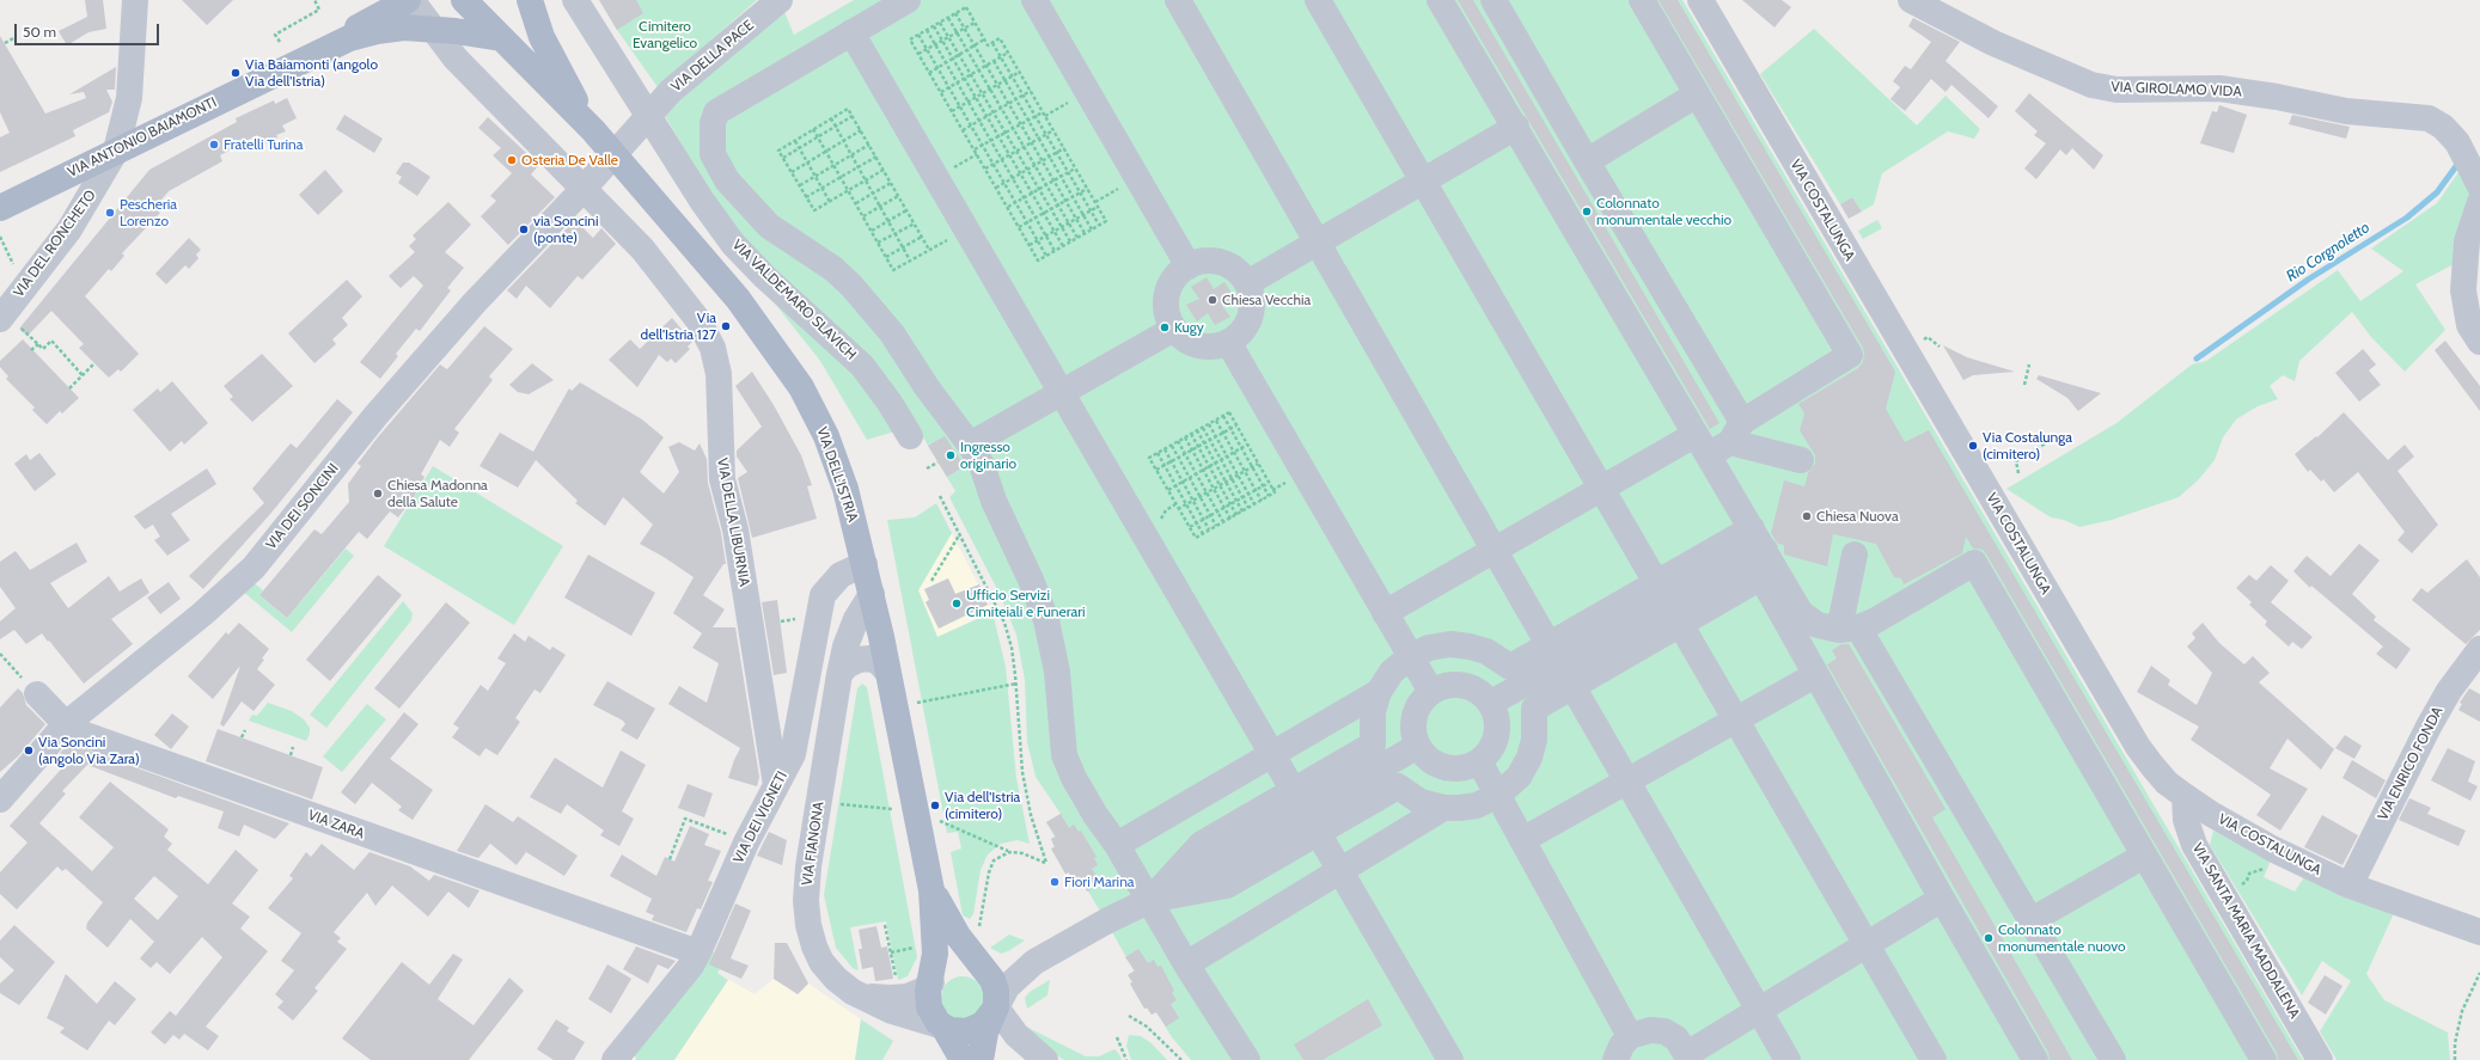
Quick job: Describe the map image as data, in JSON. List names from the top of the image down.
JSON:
{
  "streets": {
    "main road": ["VIA ANTONIO BAIAMONTI", "VIA DELL'ISTRIA"],
    "street": [
      "VIA DELLA PACE",
      "VIA GIROLAMO VIDA",
      "VIA COSTALUNGA",
      "VIA DEL RONCHETO",
      "VIA VALDEMARO SLAVICH",
      "VIA DEI SONCINI",
      "VIA DELLA LIBURNIA",
      "VIA ENRICO FONDA",
      "VIA DEI VIGNETI",
      "VIA ZARA",
      "VIA FIANONA",
      "VIA SANTA MARIA MADDALENA"
    ]
  },
  "crossings": [
    ["VIA DELLA PACE", "VIA VALDEMARO SLAVICH"],
    ["VIA DELLA PACE", "VIA DEI SONCINI"],
    ["VIA DELLA PACE", "VIA DELLA LIBURNIA"],
    ["VIA ANTONIO BAIAMONTI", "VIA DEL RONCHETO"],
    ["VIA COSTALUNGA", "VIA ENRICO FONDA"],
    ["VIA COSTALUNGA", "VIA SANTA MARIA MADDALENA"],
    ["VIA DELL'ISTRIA", "VIA DEI VIGNETI"],
    ["VIA DELL'ISTRIA", "VIA FIANONA"],
    ["VIA DEI SONCINI", "VIA DELLA LIBURNIA"],
    ["VIA DEI SONCINI", "VIA ZARA"],
    ["VIA DELLA LIBURNIA", "VIA DEI VIGNETI"],
    ["VIA DEI VIGNETI", "VIA ZARA"]
  ],
  "water": ["Rio Corgnoletto"],
  "parks": ["Cimitero Evangelico"],
  "places": [
    "Via Baiamonti (angolo Via dell'Istria)",
    "Fratelli Turina",
    "Osteria De Valle",
    "Colonnato monumentale vecchio",
    "Pescheria Lorenzo",
    "via Soncini (ponte)",
    "Chiesa Vecchia",
    "Via dell'Istria 127",
    "Kugy",
    "Via Costalunga (cimitero)",
    "Ingresso originario",
    "Chiesa Madonna della Salute",
    "Chiesa Nuova",
    "Ufficio Servizi Cimiteiali e Funerari",
    "Via Soncini (angolo Via Zara)",
    "Via dell'Istria (cimitero)",
    "Fiori Marina",
    "Colonnato monumentale nuovo"
  ],
  "scale_bar": "50 m"
}
